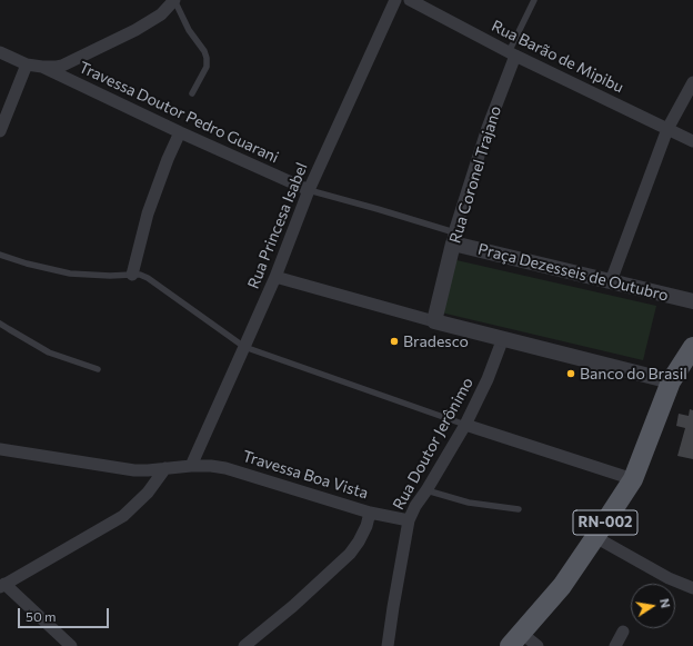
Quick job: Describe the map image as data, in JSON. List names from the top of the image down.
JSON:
{
  "streets": {
    "main road": ["RN-002"],
    "street": [
      "Rua Barão de Mipibu",
      "Travessa Doutor Pedro Guarani",
      "Rua Coronel Trajano",
      "Rua Princesa Isabel",
      "Praça Dezesseis de Outubro",
      "Rua Doutor Jerônimo",
      "Travessa Boa Vista"
    ]
  },
  "crossings": [
    ["Rua Barão de Mipibu", "Rua Coronel Trajano"],
    ["Travessa Doutor Pedro Guarani", "Rua Coronel Trajano"],
    ["Travessa Doutor Pedro Guarani", "Rua Princesa Isabel"],
    ["Travessa Doutor Pedro Guarani", "Praça Dezesseis de Outubro"],
    ["Rua Coronel Trajano", "Praça Dezesseis de Outubro"],
    ["Rua Princesa Isabel", "Travessa Boa Vista"],
    ["Rua Doutor Jerônimo", "Travessa Boa Vista"]
  ],
  "places": ["Bradesco", "Banco do Brasil"],
  "scale_bar": "50 m",
  "north": "right"
}
